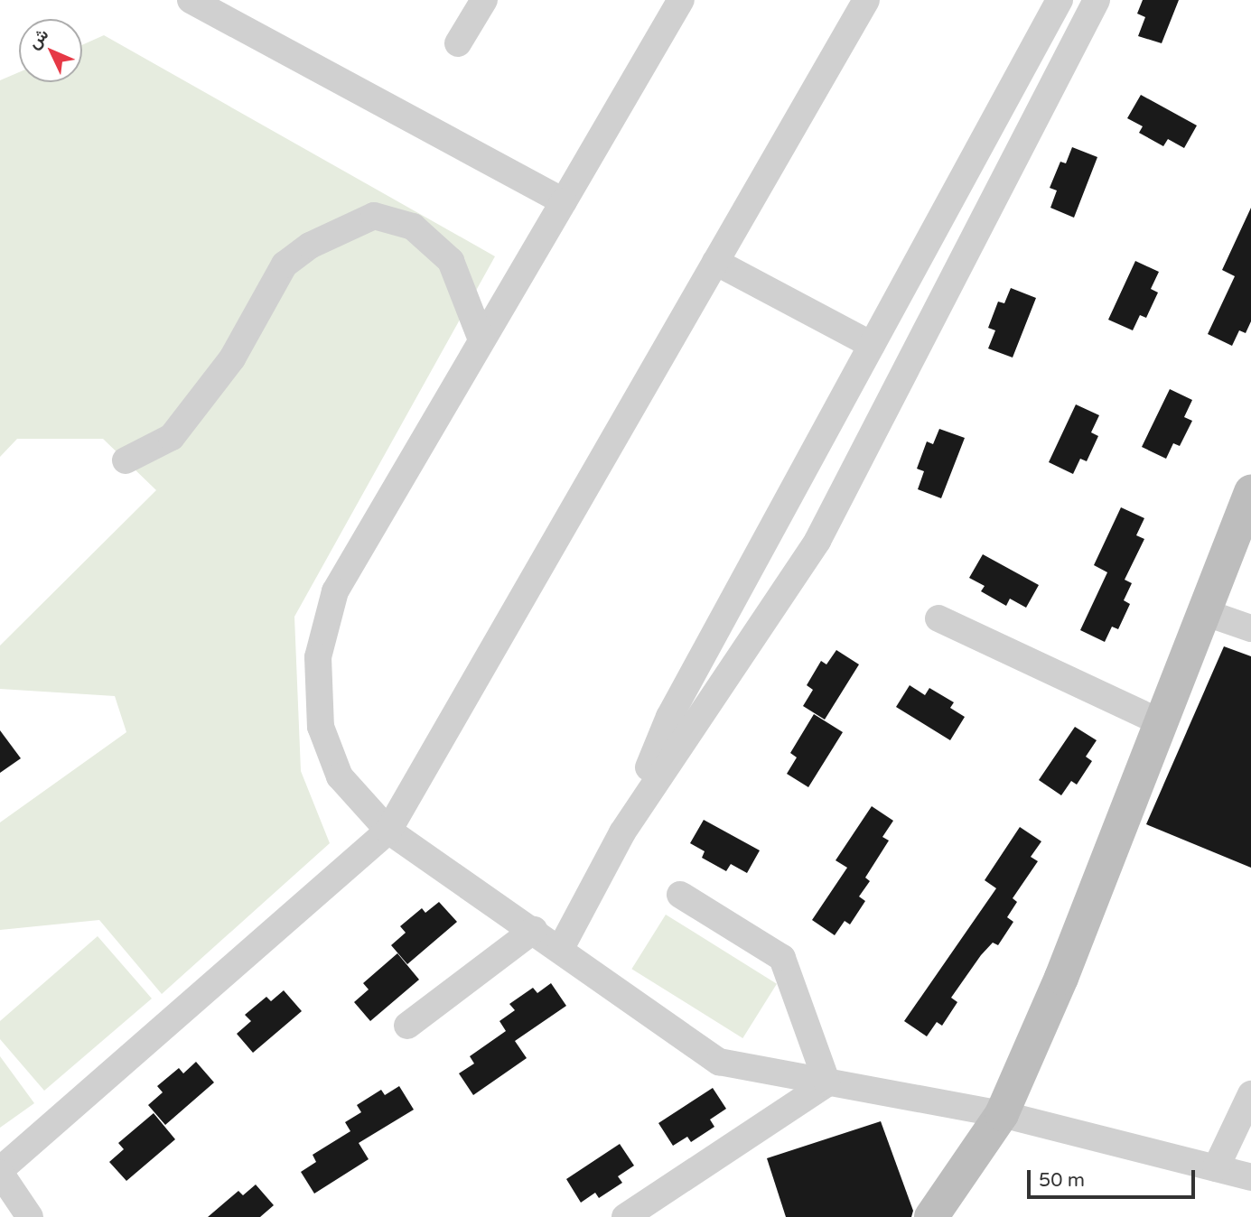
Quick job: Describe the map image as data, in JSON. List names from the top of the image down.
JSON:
{
  "scale_bar": "50 m",
  "north": "top left"
}
